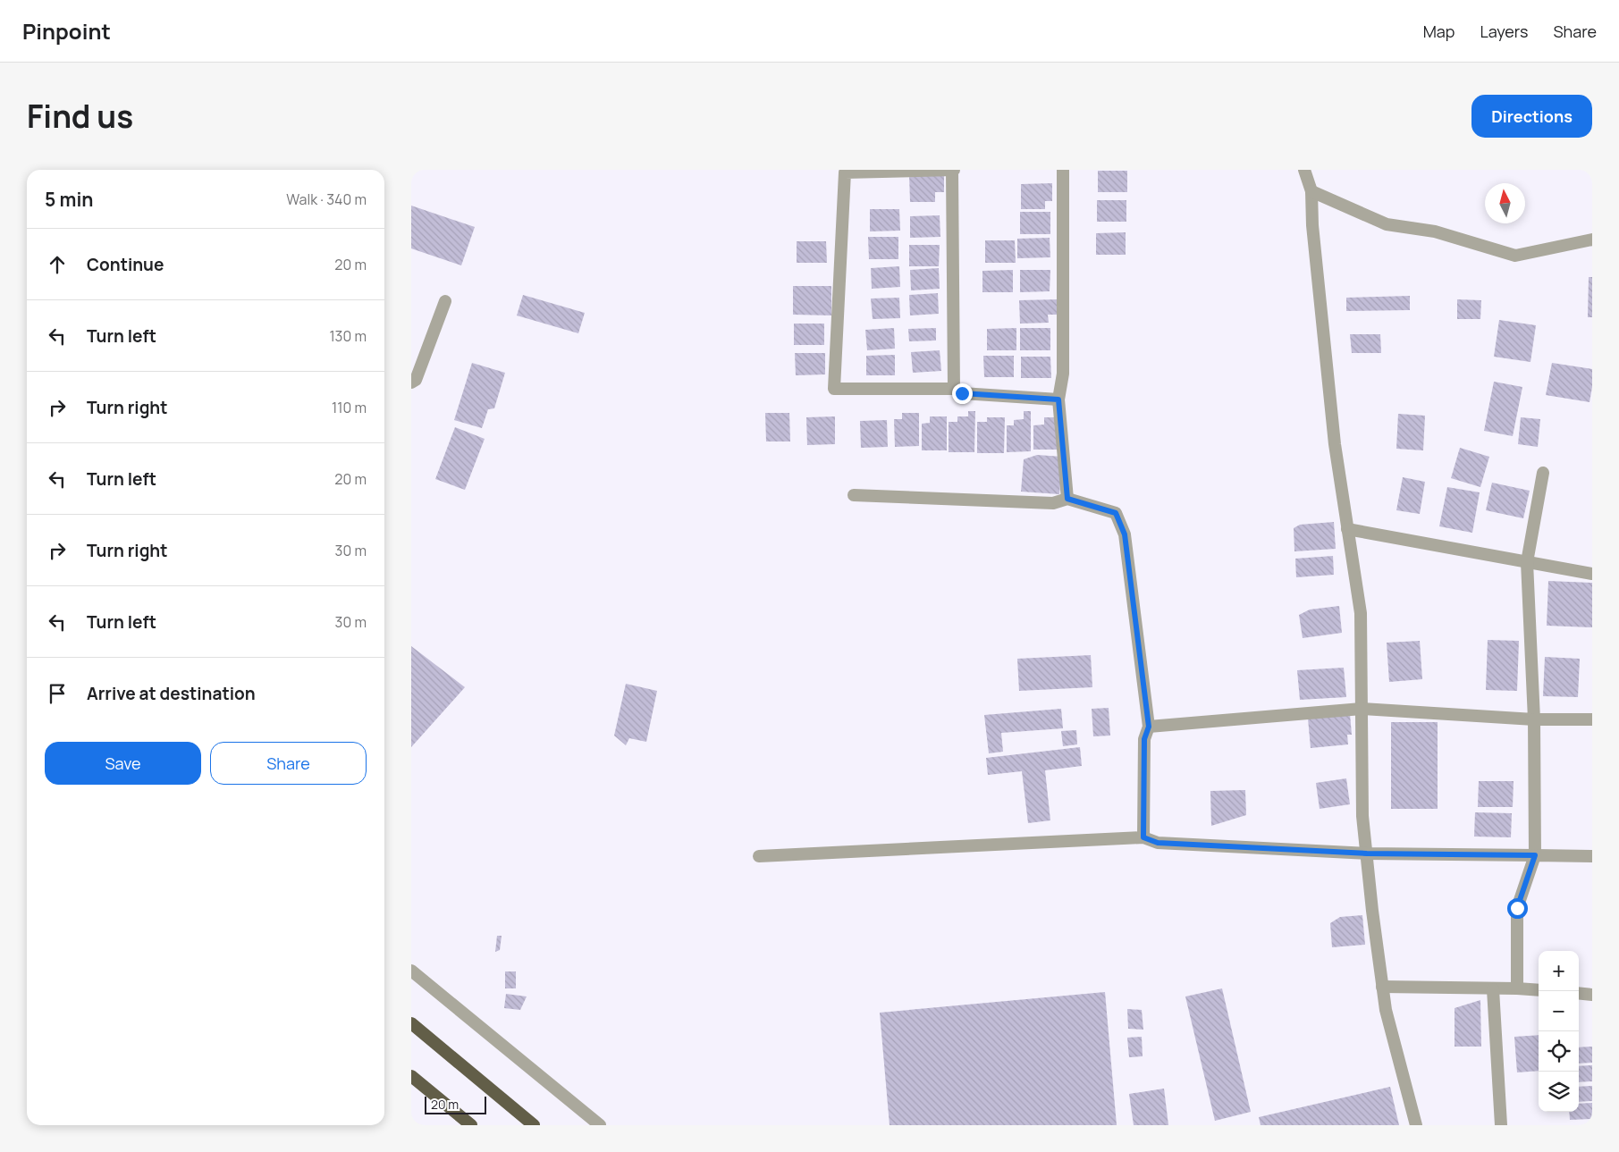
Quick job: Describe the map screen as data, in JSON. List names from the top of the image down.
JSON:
{
  "scale_bar": "20 m",
  "north": "top",
  "page": {
    "header": "Pinpoint",
    "nav": ["Map", "Layers", "Share"],
    "title": "Find us",
    "buttons": [
      "Directions",
      ["Save", "Share"]
    ],
    "heading": ["5 min", "Walk · 340 m"],
    "list": [
      ["Continue", "20 m"],
      ["Turn left", "130 m"],
      ["Turn right", "110 m"],
      ["Turn left", "20 m"],
      ["Turn right", "30 m"],
      ["Turn left", "30 m"],
      "Arrive at destination"
    ],
    "map_buttons": ["+", "−"],
    "scale": "20 m"
  }
}
